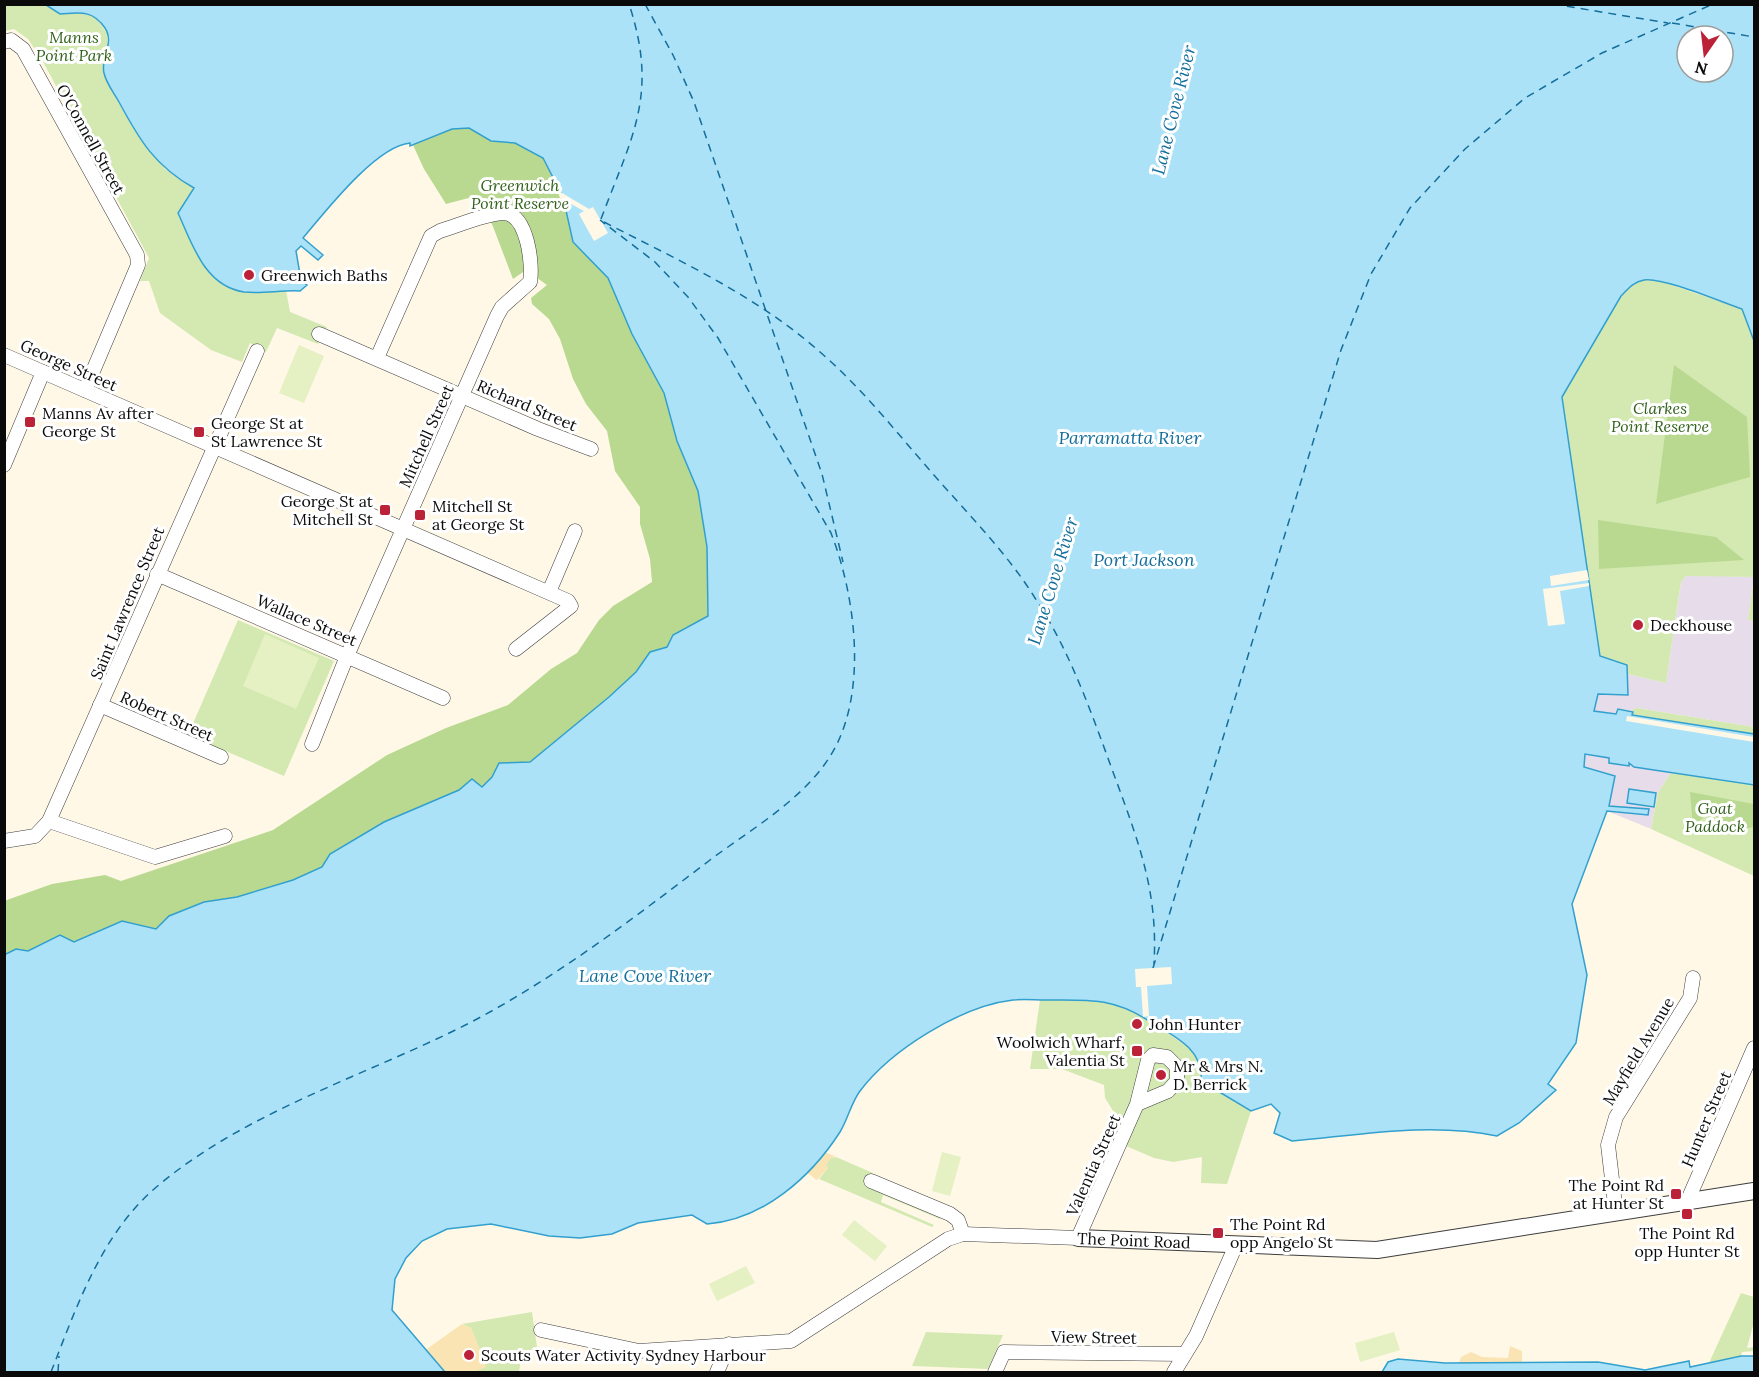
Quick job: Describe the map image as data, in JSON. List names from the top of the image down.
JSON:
{
  "streets": {
    "street": [
      "O'Connell Street",
      "George Street",
      "Richard Street",
      "Mitchell Street",
      "Saint Lawrence Street",
      "Wallace Street",
      "Robert Street",
      "Mayfield Avenue",
      "Hunter Street",
      "Valentia Street",
      "The Point Road",
      "View Street"
    ]
  },
  "crossings": [
    ["O'Connell Street", "George Street"],
    ["George Street", "Mitchell Street"],
    ["George Street", "Saint Lawrence Street"],
    ["Richard Street", "Mitchell Street"],
    ["Mitchell Street", "Wallace Street"],
    ["Saint Lawrence Street", "Wallace Street"],
    ["Saint Lawrence Street", "Robert Street"],
    ["Mayfield Avenue", "The Point Road"],
    ["Hunter Street", "The Point Road"],
    ["Valentia Street", "The Point Road"]
  ],
  "water": ["Lane Cove River", "Parramatta River", "Port Jackson"],
  "parks": [
    "Manns Point Park",
    "Greenwich Point Reserve",
    "Clarkes Point Reserve",
    "Goat Paddock"
  ],
  "places": {
    "other": [
      "Greenwich Baths",
      "Deckhouse",
      "John Hunter",
      "Mr & Mrs N. D. Berrick",
      "Scouts Water Activity Sydney Harbour"
    ],
    "transit": [
      "Manns Av after George St",
      "George St at St Lawrence St",
      "George St at Mitchell St",
      "Mitchell St at George St",
      "Woolwich Wharf, Valentia St",
      "The Point Rd at Hunter St",
      "The Point Rd opp Hunter St",
      "The Point Rd opp Angelo St"
    ]
  },
  "north": "bottom"
}
